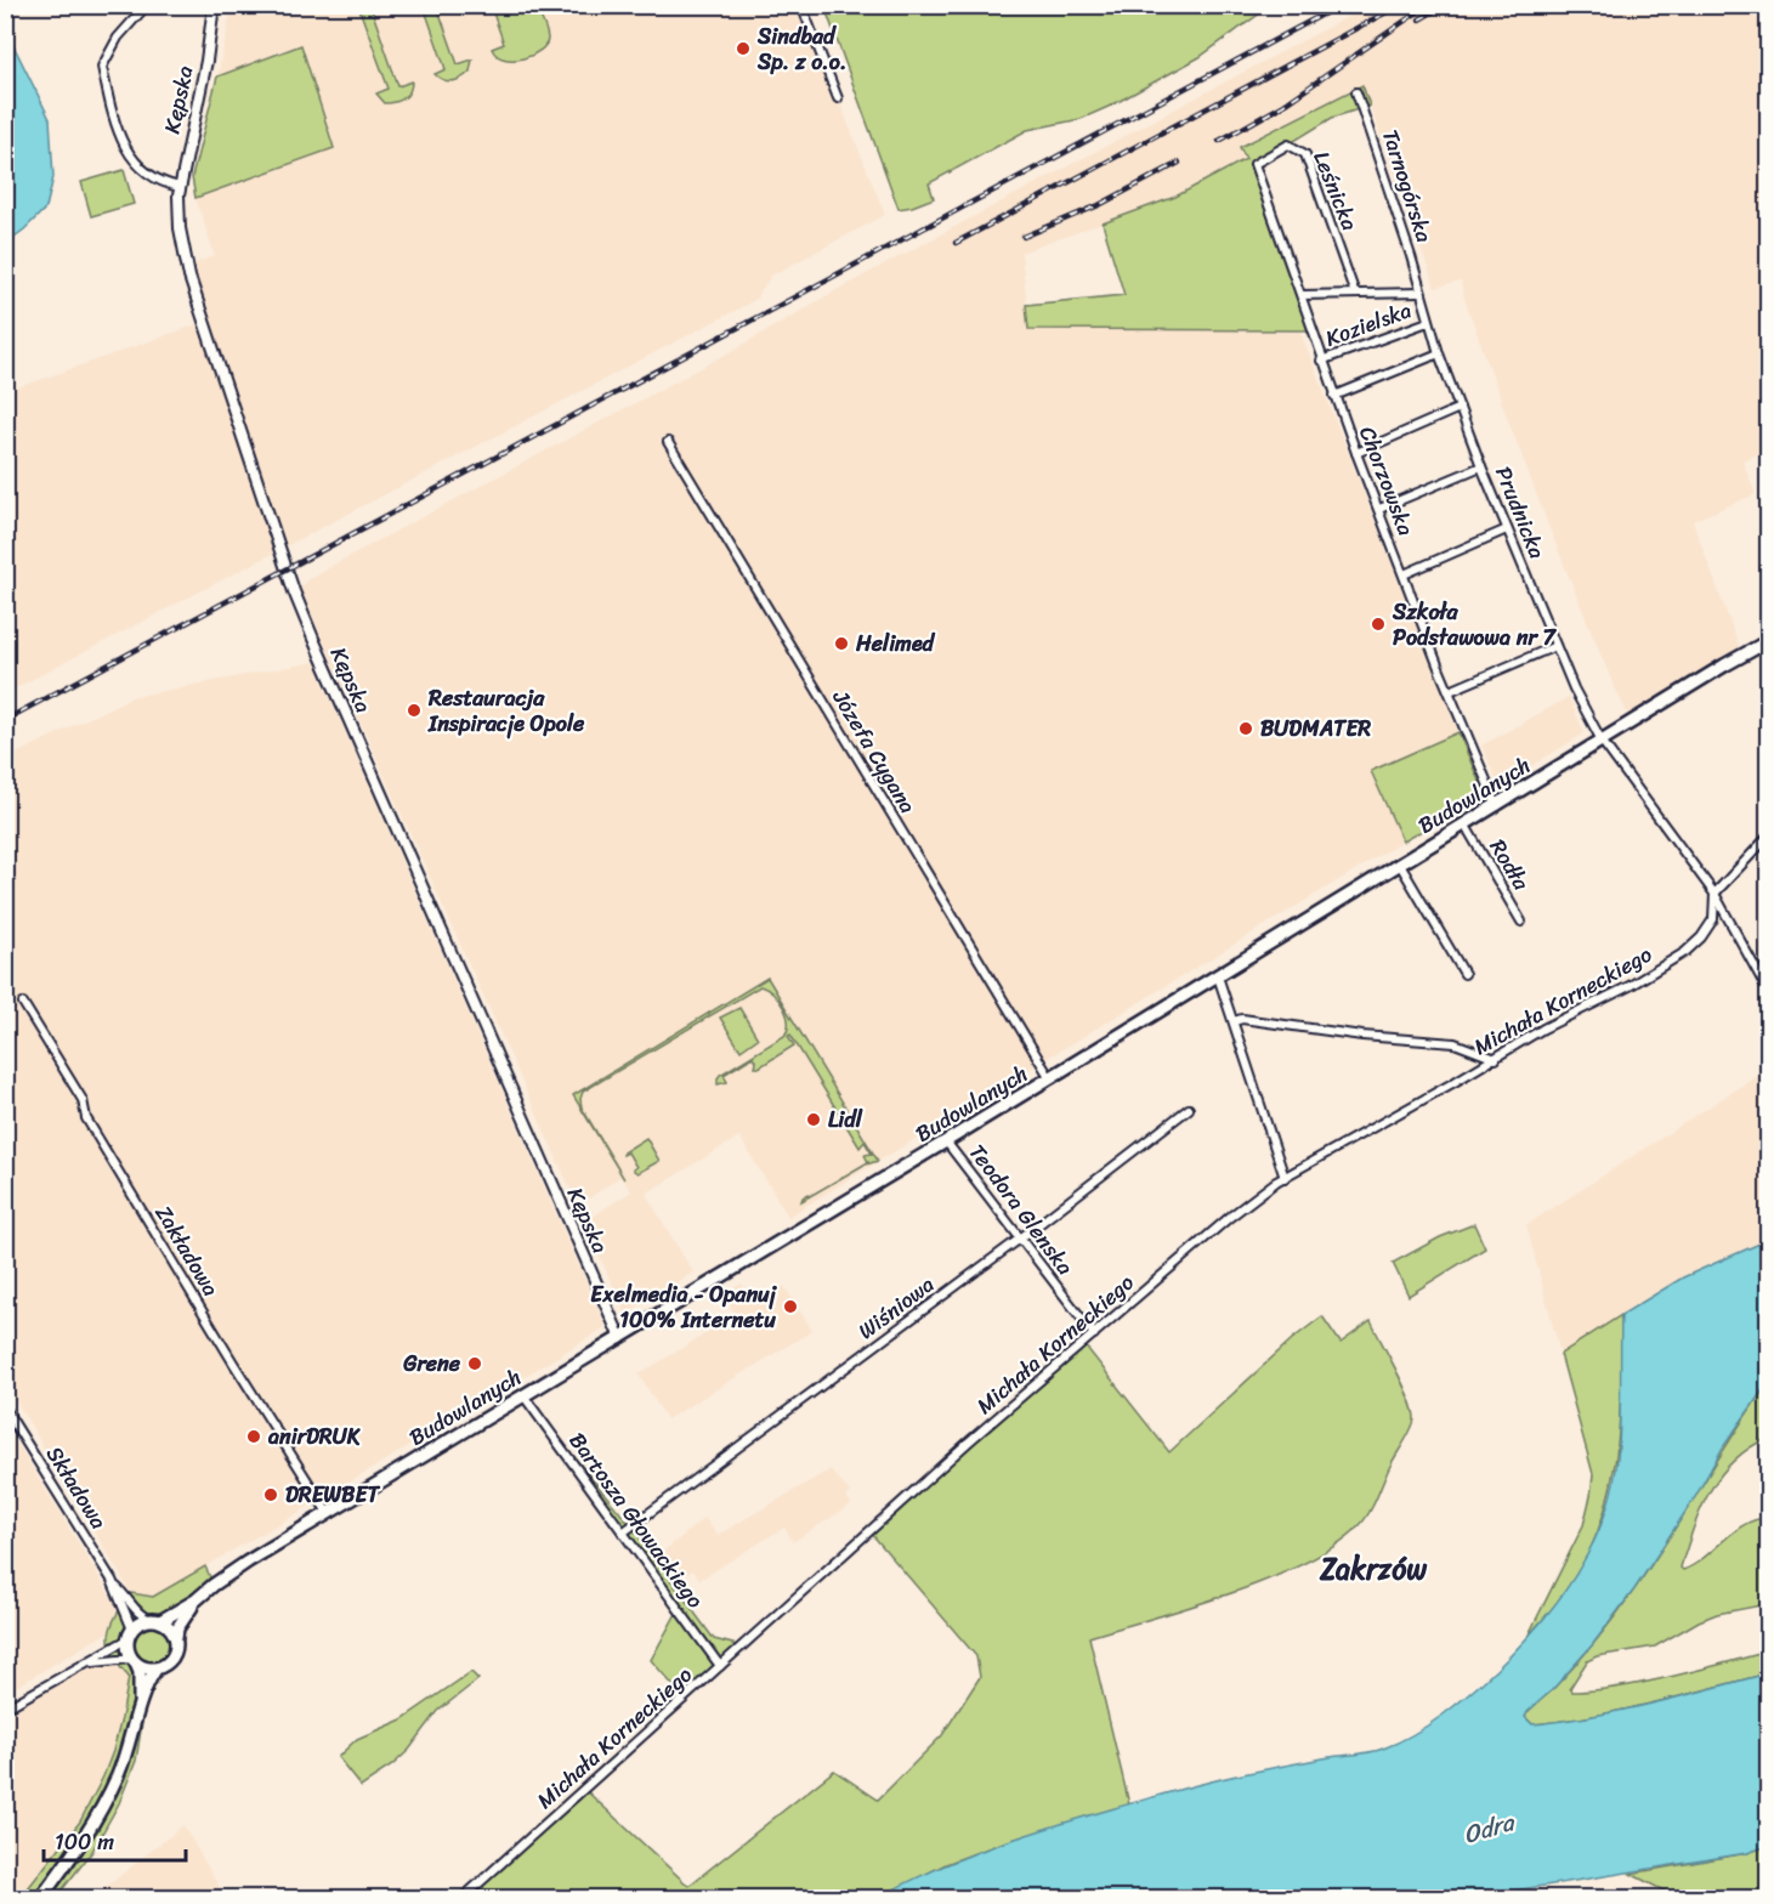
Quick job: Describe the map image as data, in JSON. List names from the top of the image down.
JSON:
{
  "streets": {
    "main road": ["Budowlanych"],
    "street": [
      "Kępska",
      "Tarnogórska",
      "Leśnicka",
      "Kozielska",
      "Chorzowska",
      "Prudnicka",
      "Józefa Cygana",
      "Rodła",
      "Michała Korneckiego",
      "Teodora Glenska",
      "Zakładowa",
      "Wiśniowa",
      "Składowa",
      "Bartosza Głowackiego"
    ]
  },
  "crossings": [
    ["Kępska", "Budowlanych"],
    ["Tarnogórska", "Prudnicka"],
    ["Leśnicka", "Chorzowska"],
    ["Kozielska", "Chorzowska"],
    ["Kozielska", "Prudnicka"],
    ["Chorzowska", "Budowlanych"],
    ["Prudnicka", "Budowlanych"],
    ["Prudnicka", "Michała Korneckiego"],
    ["Józefa Cygana", "Budowlanych"],
    ["Budowlanych", "Rodła"],
    ["Budowlanych", "Teodora Glenska"],
    ["Budowlanych", "Zakładowa"],
    ["Budowlanych", "Składowa"],
    ["Budowlanych", "Bartosza Głowackiego"],
    ["Michała Korneckiego", "Teodora Glenska"],
    ["Michała Korneckiego", "Bartosza Głowackiego"],
    ["Teodora Glenska", "Wiśniowa"],
    ["Wiśniowa", "Bartosza Głowackiego"]
  ],
  "districts": ["Zakrzów"],
  "water": ["Odra"],
  "places": [
    "Sindbad Sp. z o.o.",
    "Szkoła Podstawowa nr 7",
    "Helimed",
    "Restauracja Inspiracje Opole",
    "BUDMATER",
    "Lidl",
    "Exelmedia - Opanuj 100% Internetu",
    "Grene",
    "anirDRUK",
    "DREWBET"
  ],
  "scale_bar": "100 m"
}
